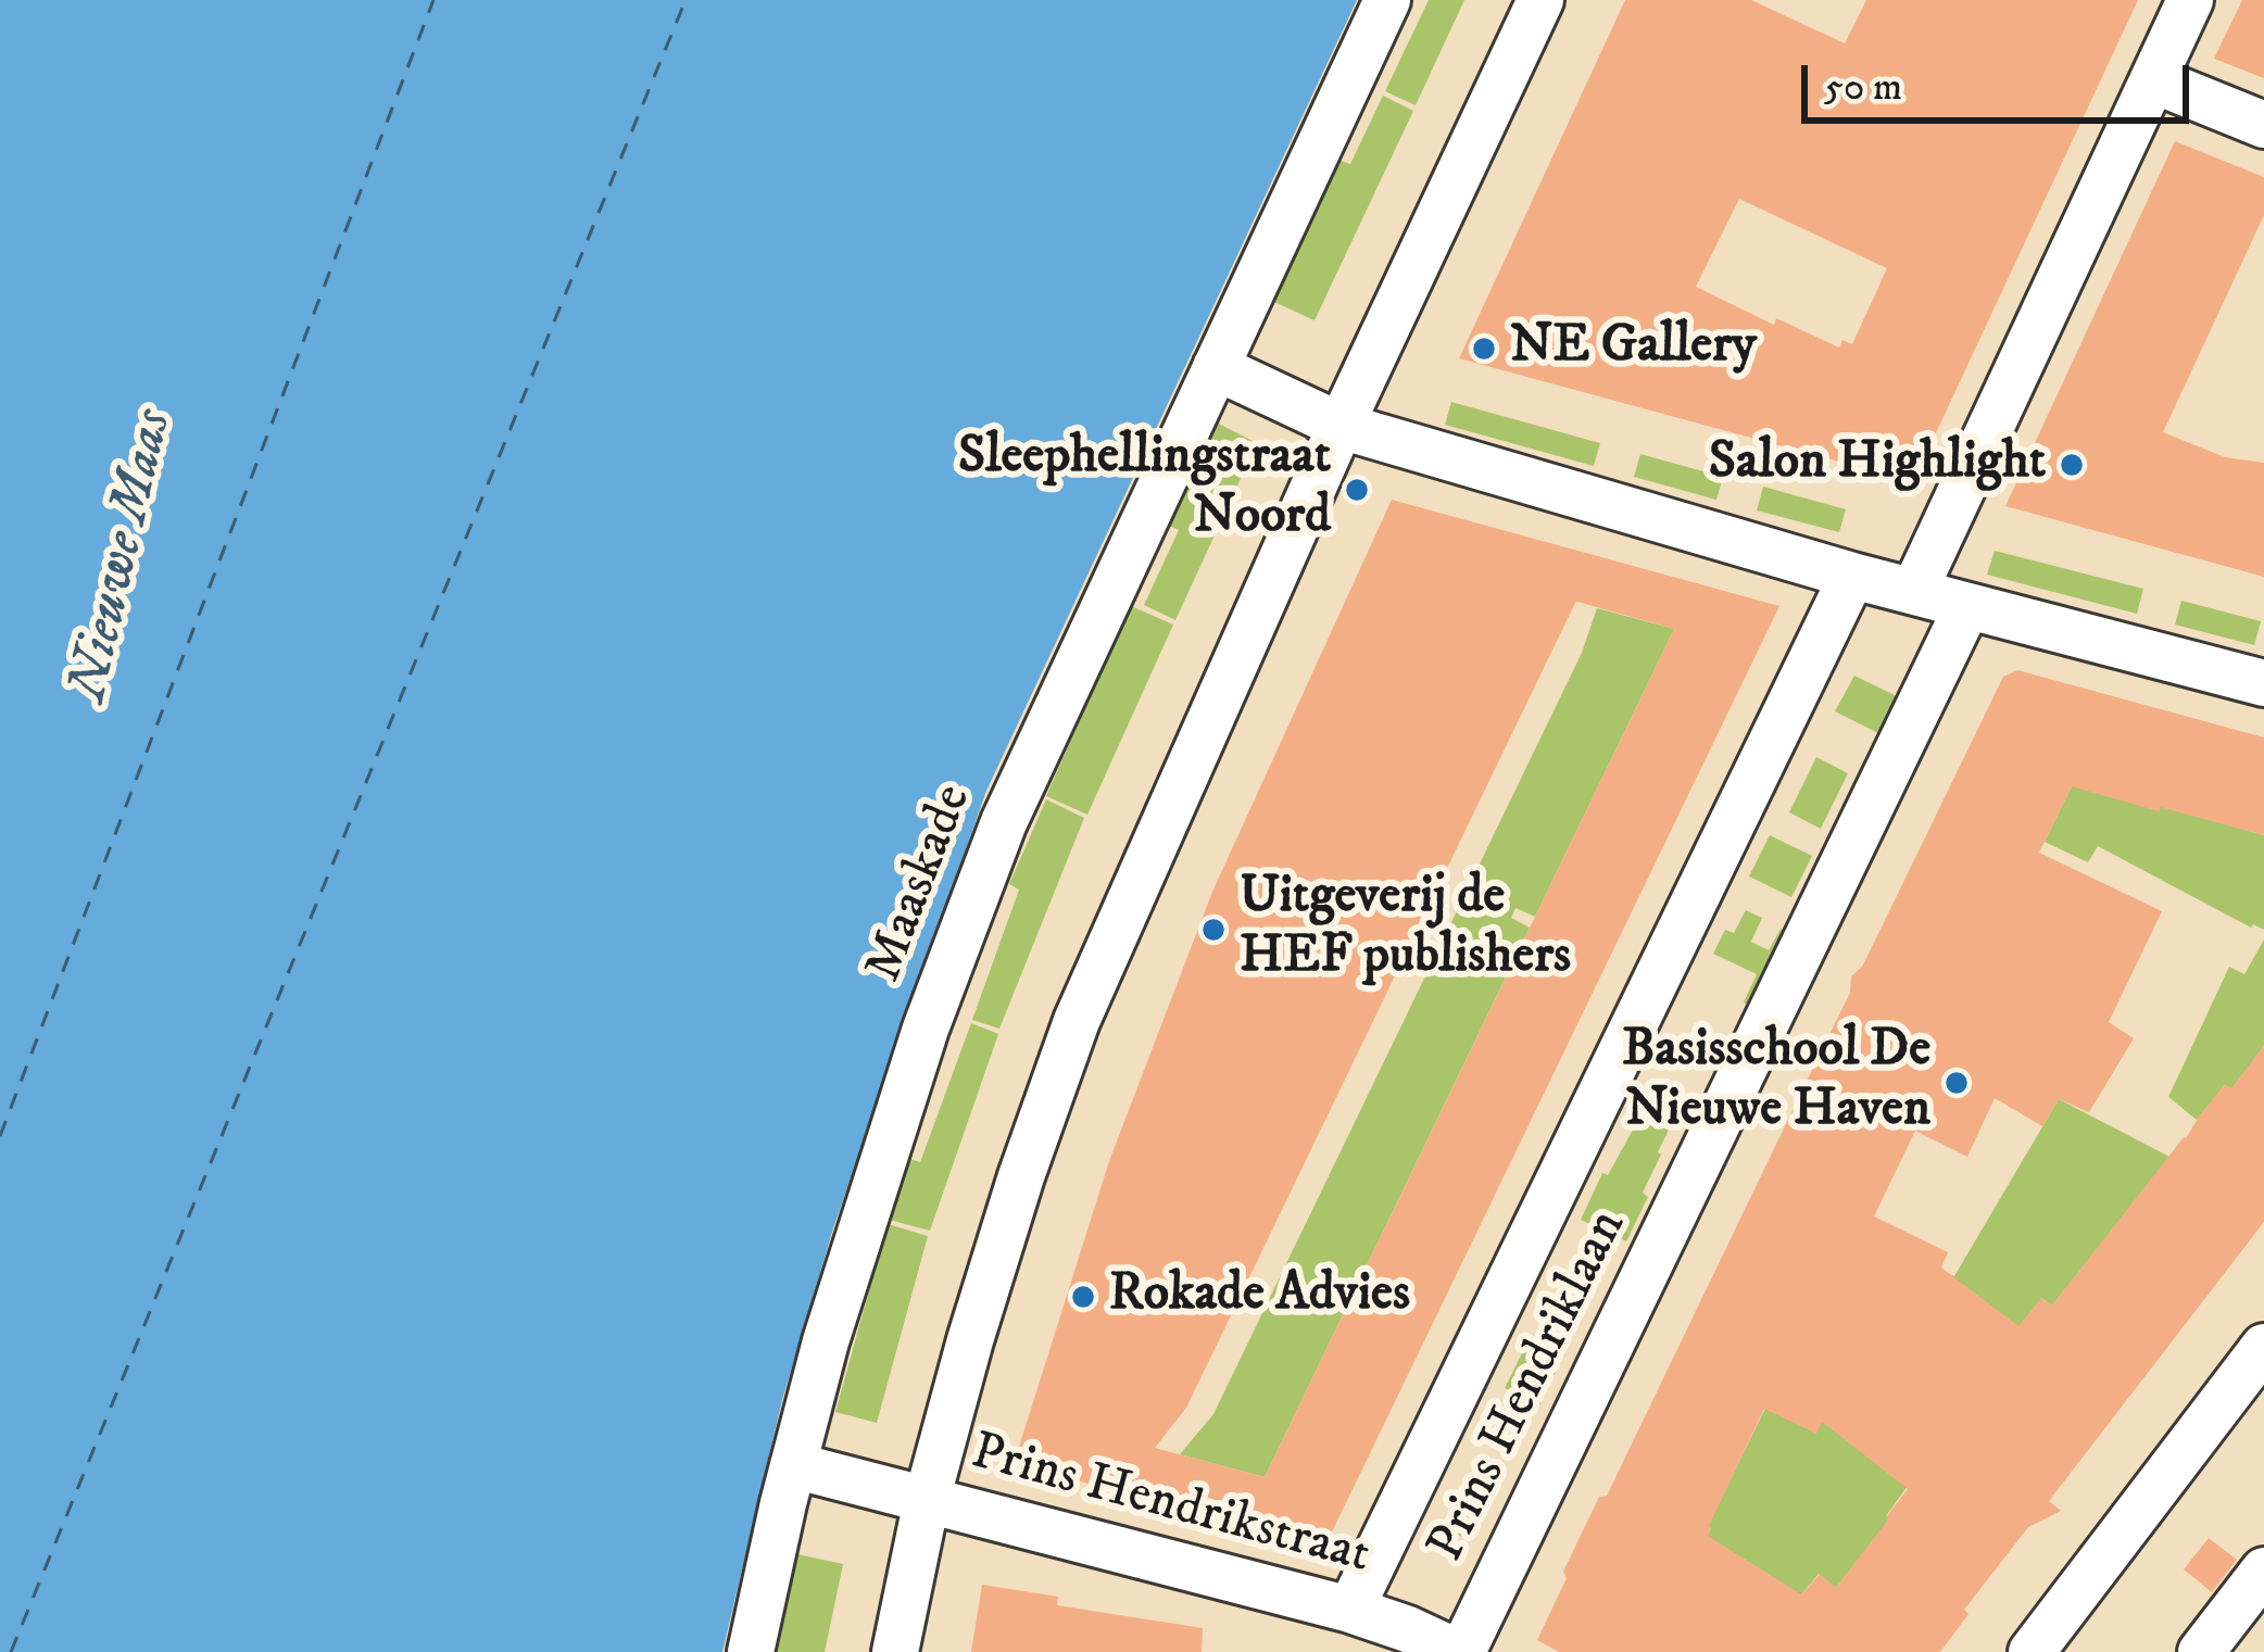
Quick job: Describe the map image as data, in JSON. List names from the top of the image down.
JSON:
{
  "streets": {
    "street": ["Maaskade", "Prins Hendriklaan", "Prins Hendrikstraat"]
  },
  "crossings": [
    ["Prins Hendriklaan", "Prins Hendrikstraat"]
  ],
  "water": ["Nieuwe Maas"],
  "places": [
    "NE Gallery",
    "Salon Highlight",
    "Sleephellingstraat Noord",
    "Uitgeverij de HEF publishers",
    "Basisschool De Nieuwe Haven",
    "Rokade Advies"
  ],
  "scale_bar": "50 m"
}
